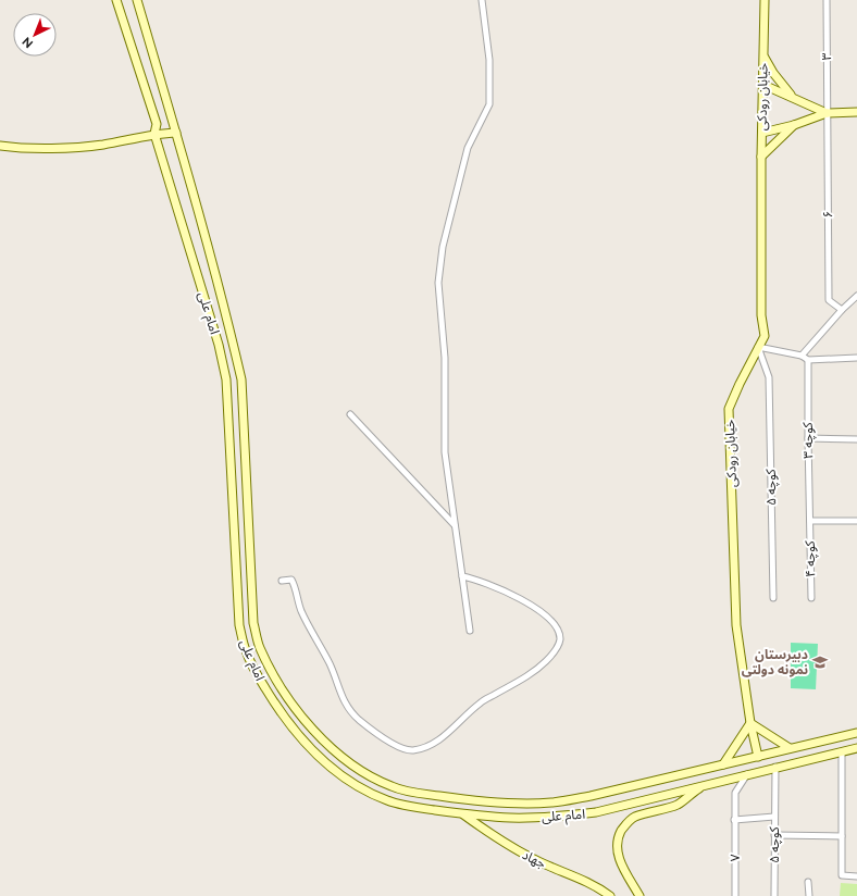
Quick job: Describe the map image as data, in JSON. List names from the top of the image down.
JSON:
{
  "streets": {
    "main road": ["خیابان رودکی", "امام علی", "جهاد"],
    "street": [
      "۳",
      "۶",
      "کوچه ۳",
      "کوچه ۵",
      "کوچه ۴",
      "۷"
    ]
  },
  "crossings": [
    ["۳", "۶"],
    ["خیابان رودکی", "امام علی"],
    ["خیابان رودکی", "کوچه ۵"],
    ["امام علی", "کوچه ۵"],
    ["امام علی", "۷"],
    ["امام علی", "جهاد"],
    ["کوچه ۳", "کوچه ۴"]
  ],
  "places": {
    "school or university": ["دبیرستان نمونه دولتی"]
  },
  "north": "bottom left"
}
